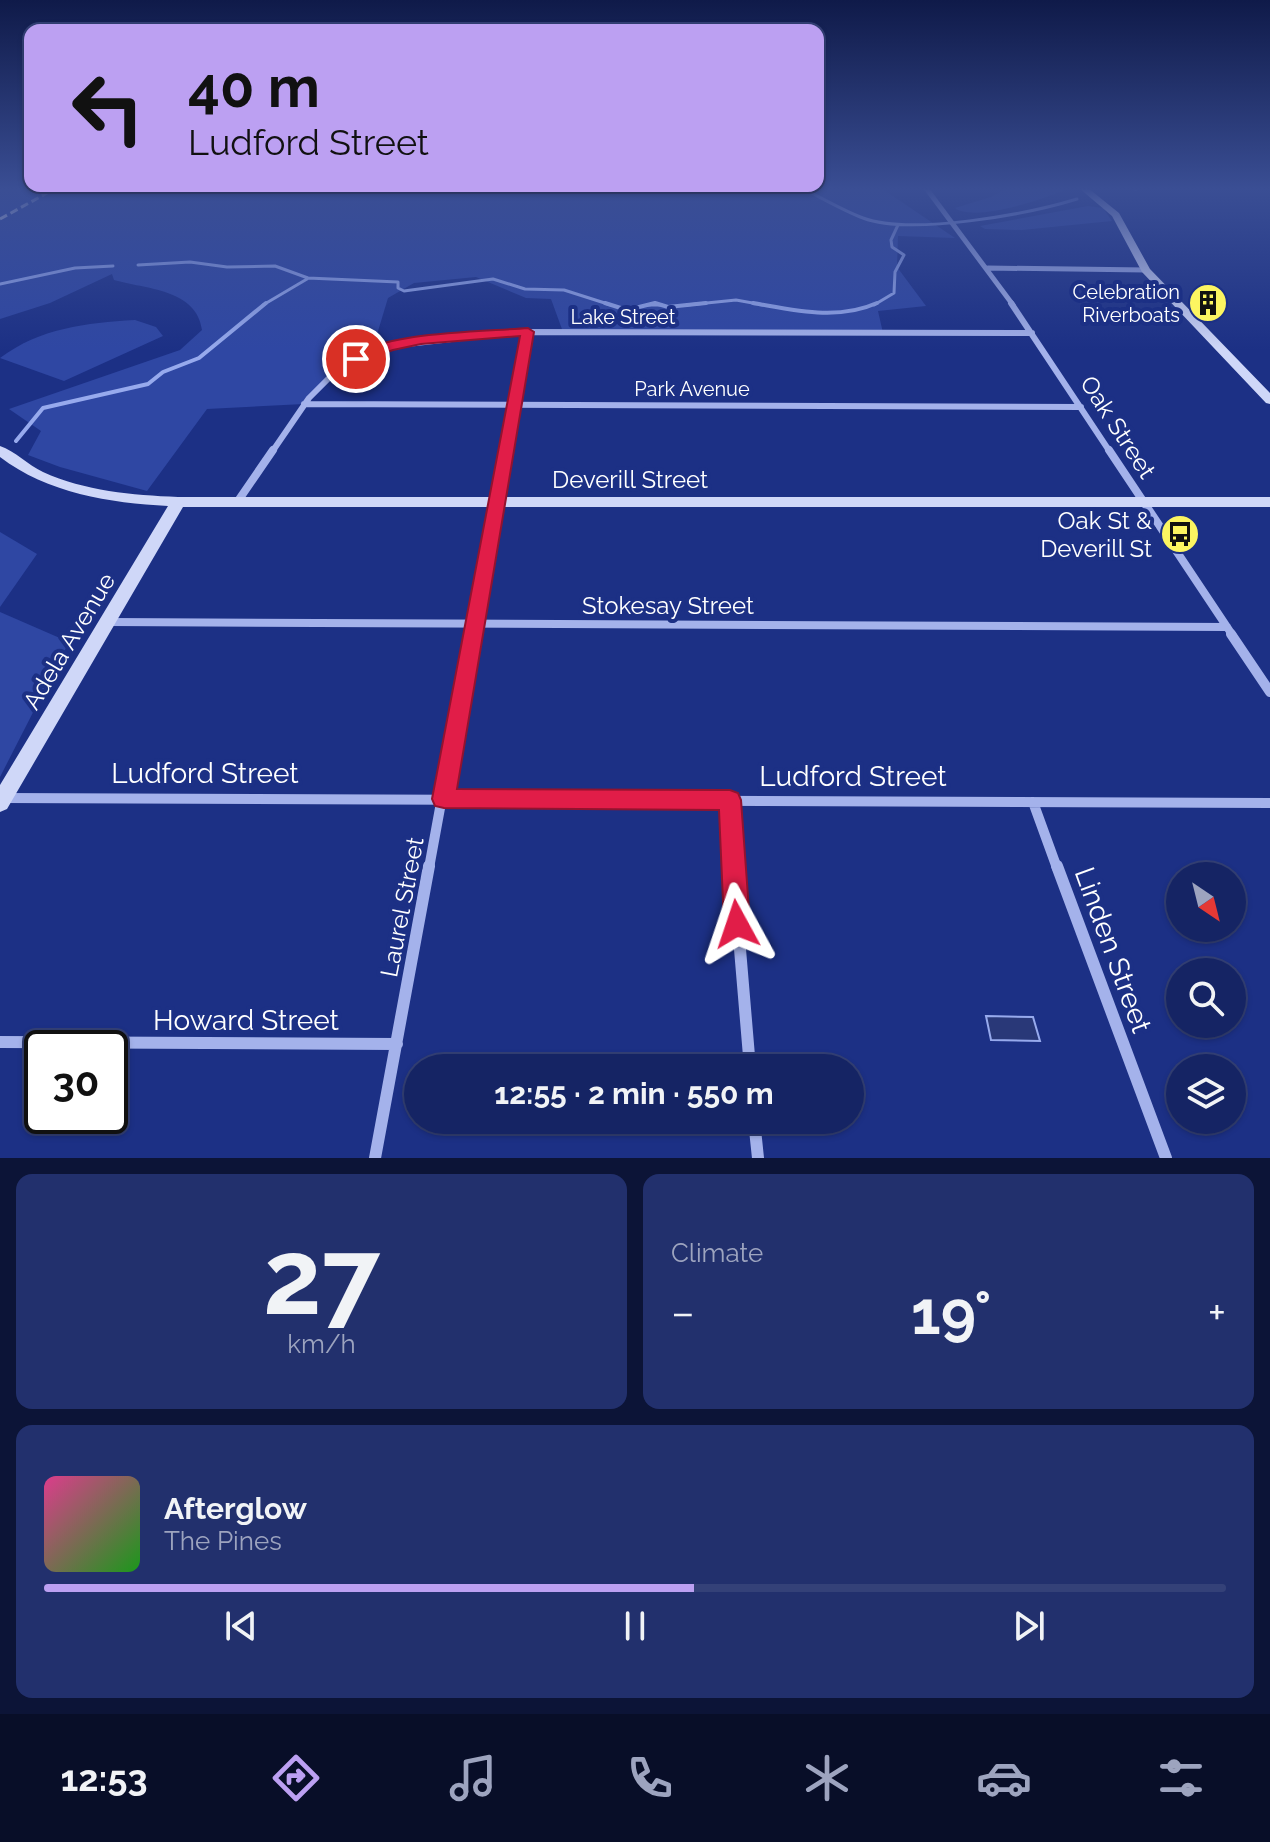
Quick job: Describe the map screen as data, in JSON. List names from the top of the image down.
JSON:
{
  "streets": {
    "main road": ["Deverill Street", "Adela Avenue"],
    "street": [
      "Lake Street",
      "Park Avenue",
      "Oak Street",
      "Stokesay Street",
      "Ludford Street",
      "Laurel Street",
      "Linden Street",
      "Howard Street"
    ]
  },
  "crossings": [
    ["Lake Street", "Park Avenue"],
    ["Lake Street", "Oak Street"],
    ["Lake Street", "Deverill Street"],
    ["Lake Street", "Laurel Street"],
    ["Park Avenue", "Oak Street"],
    ["Park Avenue", "Laurel Street"],
    ["Oak Street", "Deverill Street"],
    ["Oak Street", "Stokesay Street"],
    ["Deverill Street", "Adela Avenue"],
    ["Deverill Street", "Laurel Street"],
    ["Stokesay Street", "Adela Avenue"],
    ["Stokesay Street", "Laurel Street"],
    ["Adela Avenue", "Ludford Street"],
    ["Ludford Street", "Laurel Street"],
    ["Ludford Street", "Linden Street"],
    ["Laurel Street", "Howard Street"]
  ],
  "places": {
    "building": ["Celebration Riverboats"],
    "bus stop": ["Oak St & Deverill St"]
  },
  "north": "bottom right",
  "page": {
    "turn": ["40 m", "Ludford Street"],
    "limit": "30",
    "trip": "12:55 · 2 min · 550 m",
    "tile": [
      ["27", "km/h"],
      "Climate"
    ],
    "heat": ["−", "19°", "+"],
    "song": ["Afterglow", "The Pines"],
    "tabs": "12:53"
  }
}
